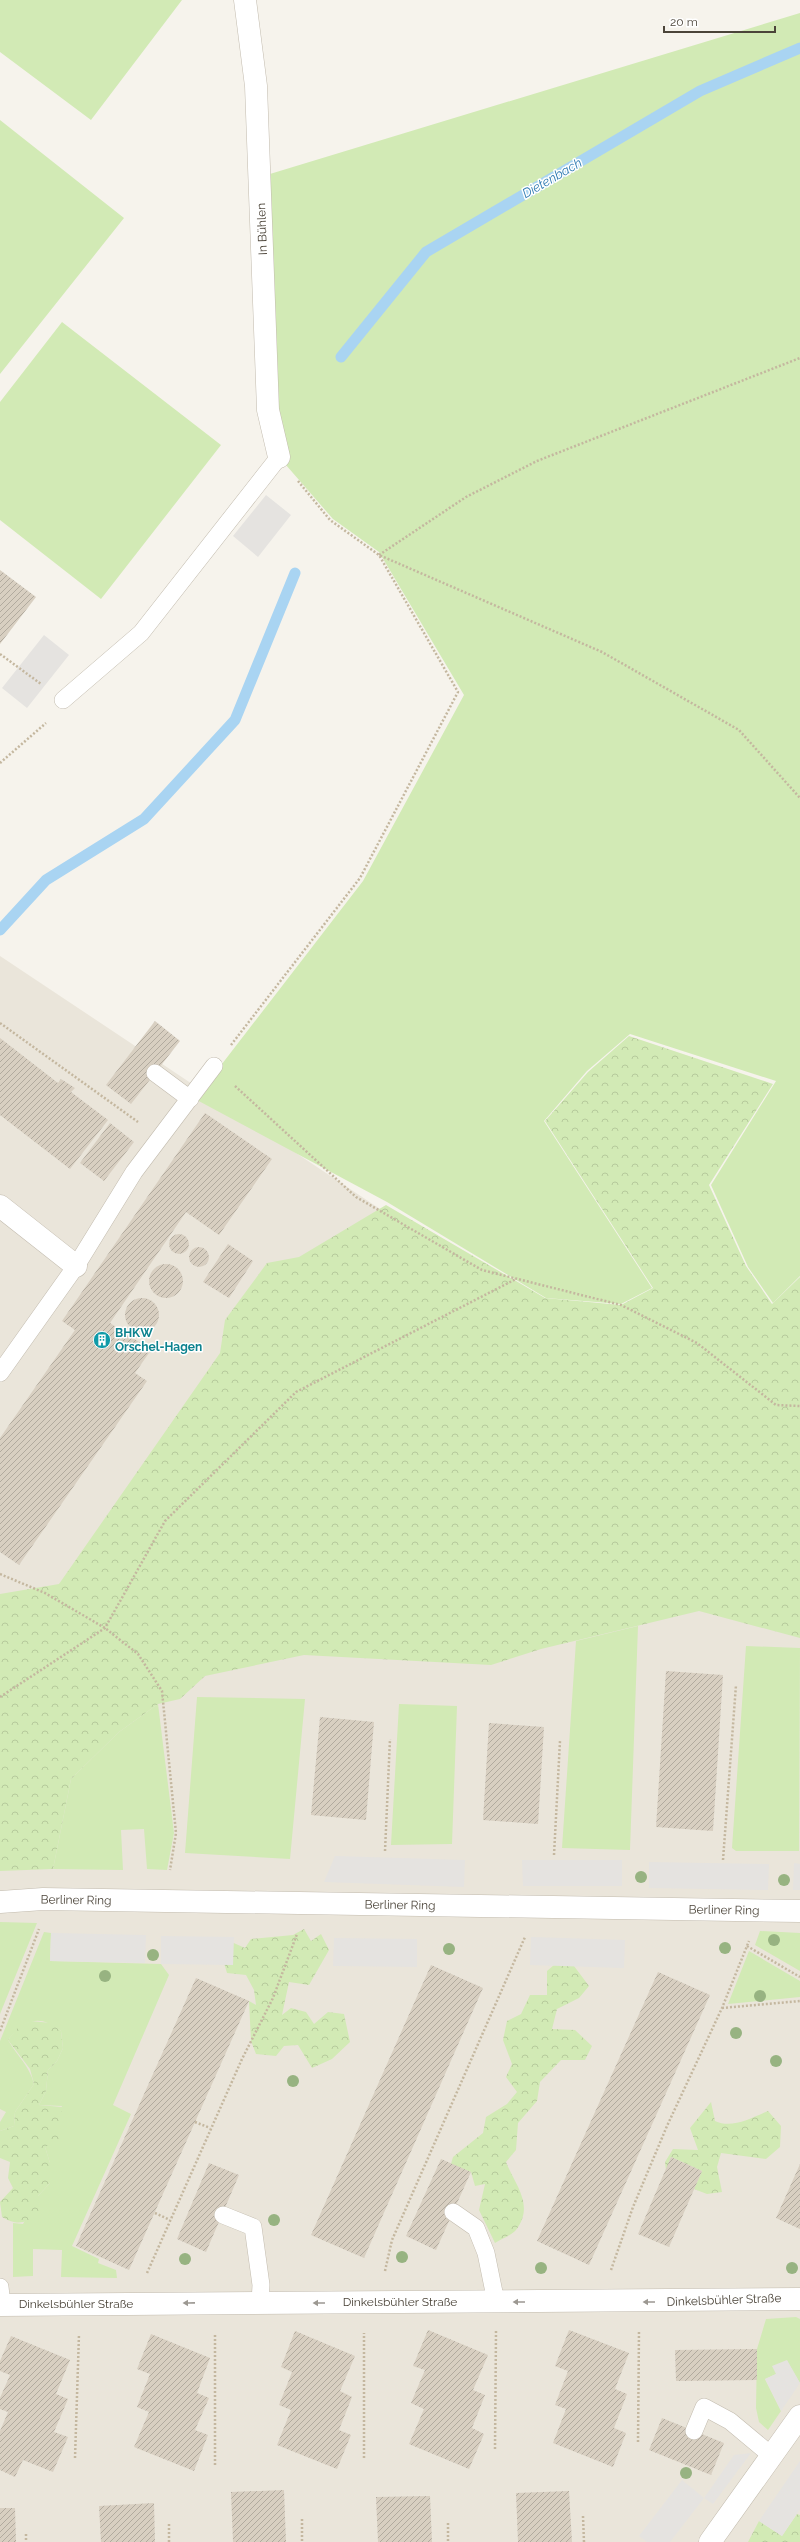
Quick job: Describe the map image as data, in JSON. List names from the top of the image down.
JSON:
{
  "streets": {
    "street": ["In Bühlen", "Berliner Ring", "Dinkelsbühler Straße"]
  },
  "one_way": ["Dinkelsbühler Straße"],
  "water": ["Dietenbach"],
  "places": {
    "building": ["BHKW Orschel-Hagen"]
  },
  "scale_bar": "20 m"
}
